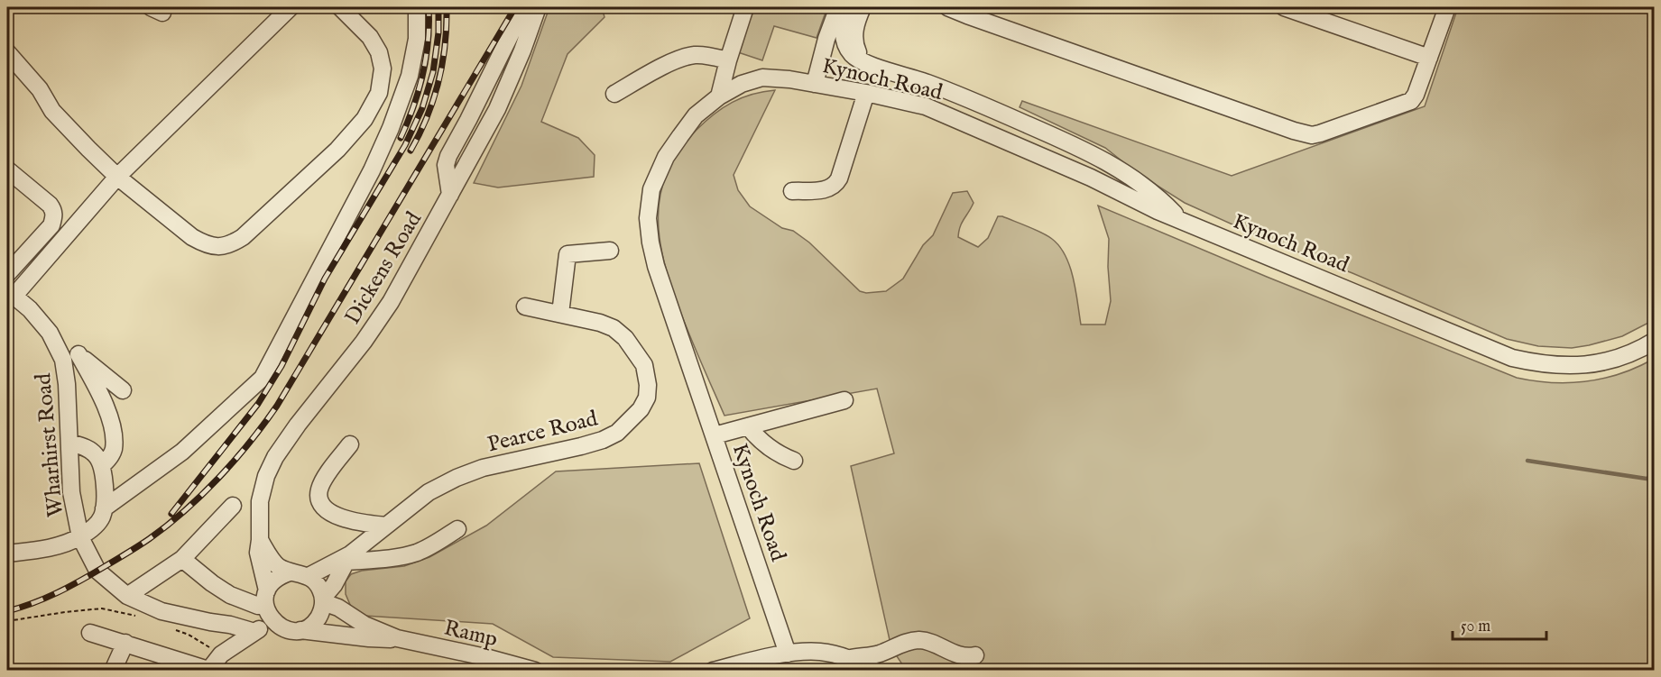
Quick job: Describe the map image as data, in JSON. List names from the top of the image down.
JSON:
{
  "streets": {
    "street": [
      "Kynoch Road",
      "Dickens Road",
      "Pearce Road",
      "Wharhirst Road",
      "Ramp"
    ]
  },
  "crossings": [
    ["Dickens Road", "Pearce Road"],
    ["Dickens Road", "Ramp"],
    ["Pearce Road", "Ramp"]
  ],
  "scale_bar": "50 m"
}
